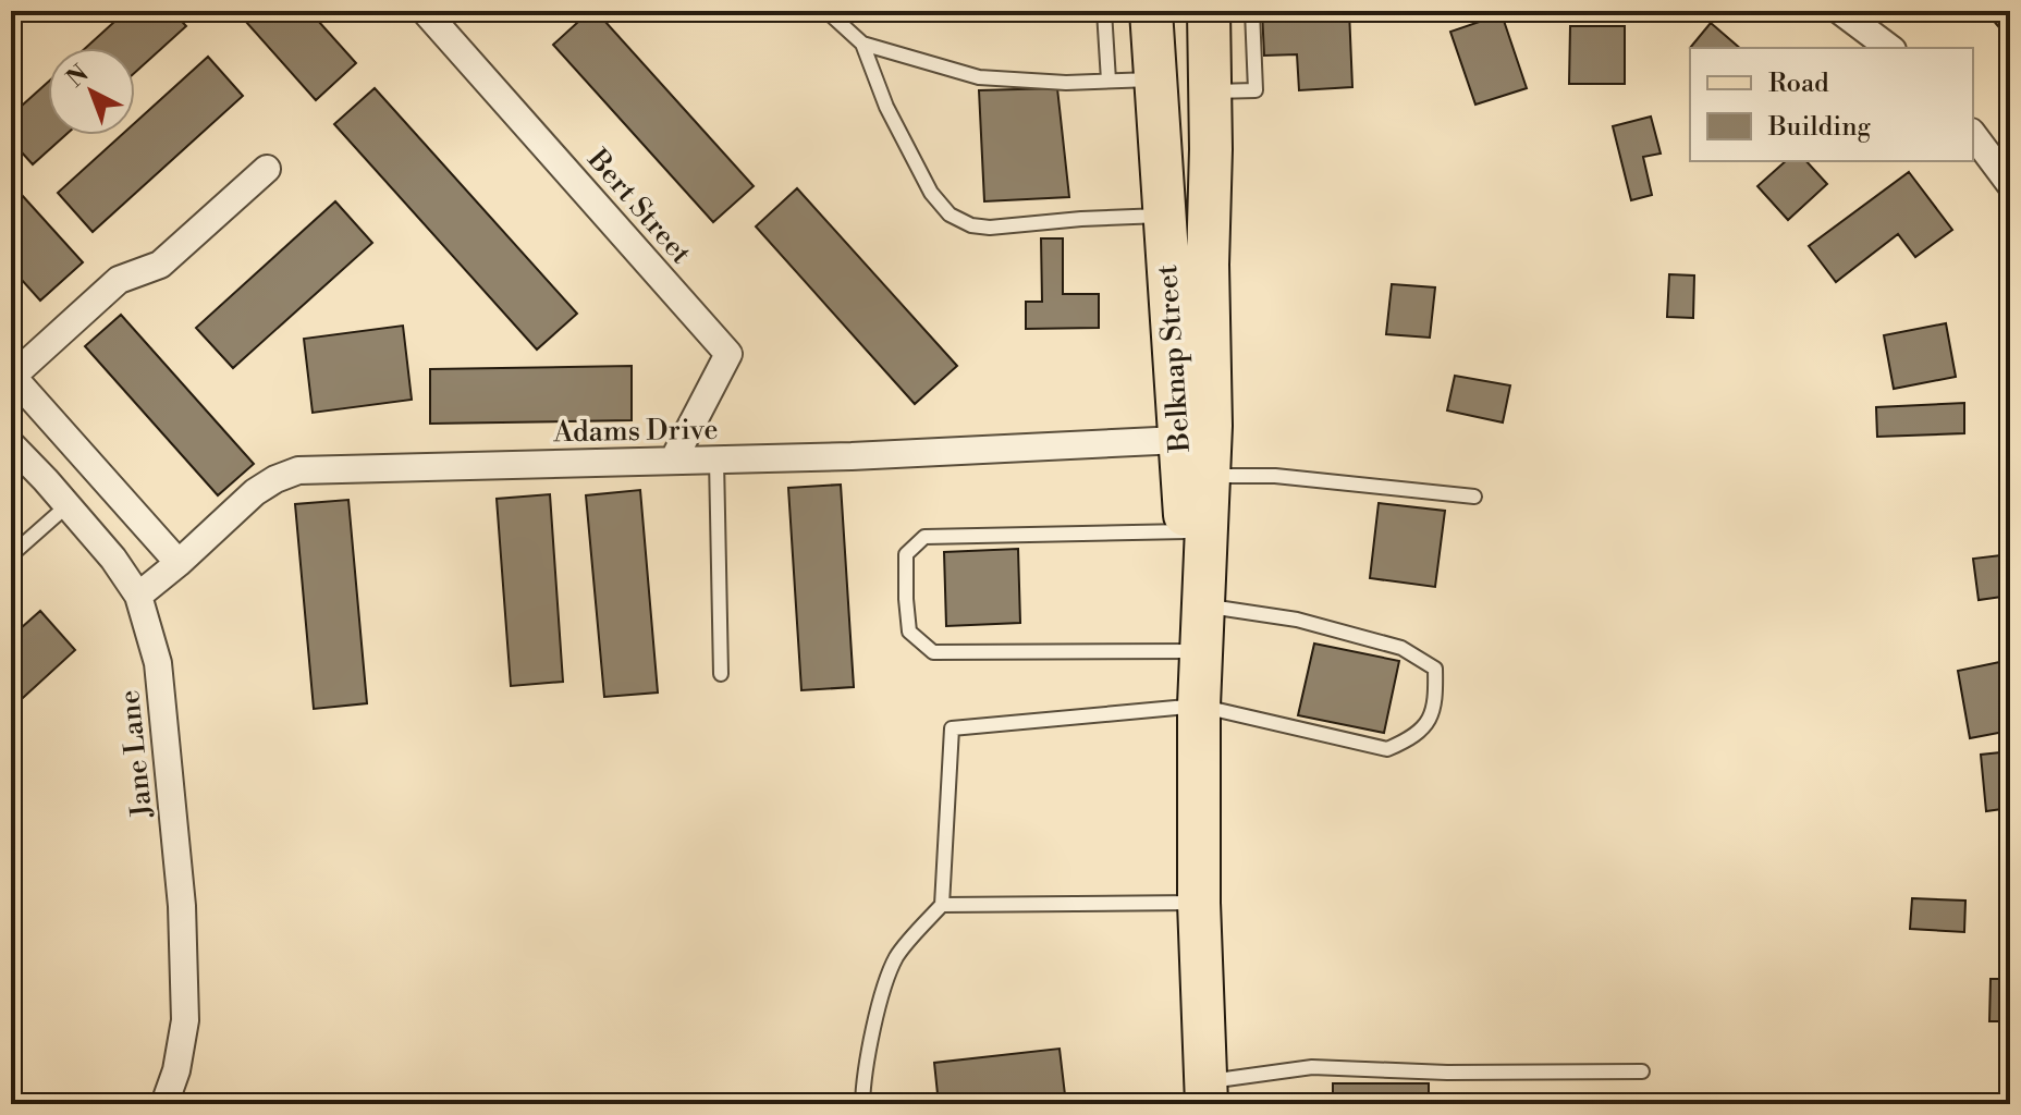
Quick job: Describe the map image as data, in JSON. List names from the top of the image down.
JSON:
{
  "streets": {
    "main road": ["Belknap Street"],
    "street": ["Bert Street", "Adams Drive", "Jane Lane"]
  },
  "crossings": [
    ["Bert Street", "Adams Drive"],
    ["Belknap Street", "Adams Drive"],
    ["Adams Drive", "Jane Lane"]
  ],
  "legend": ["Road", "Building"],
  "north": "top left"
}
